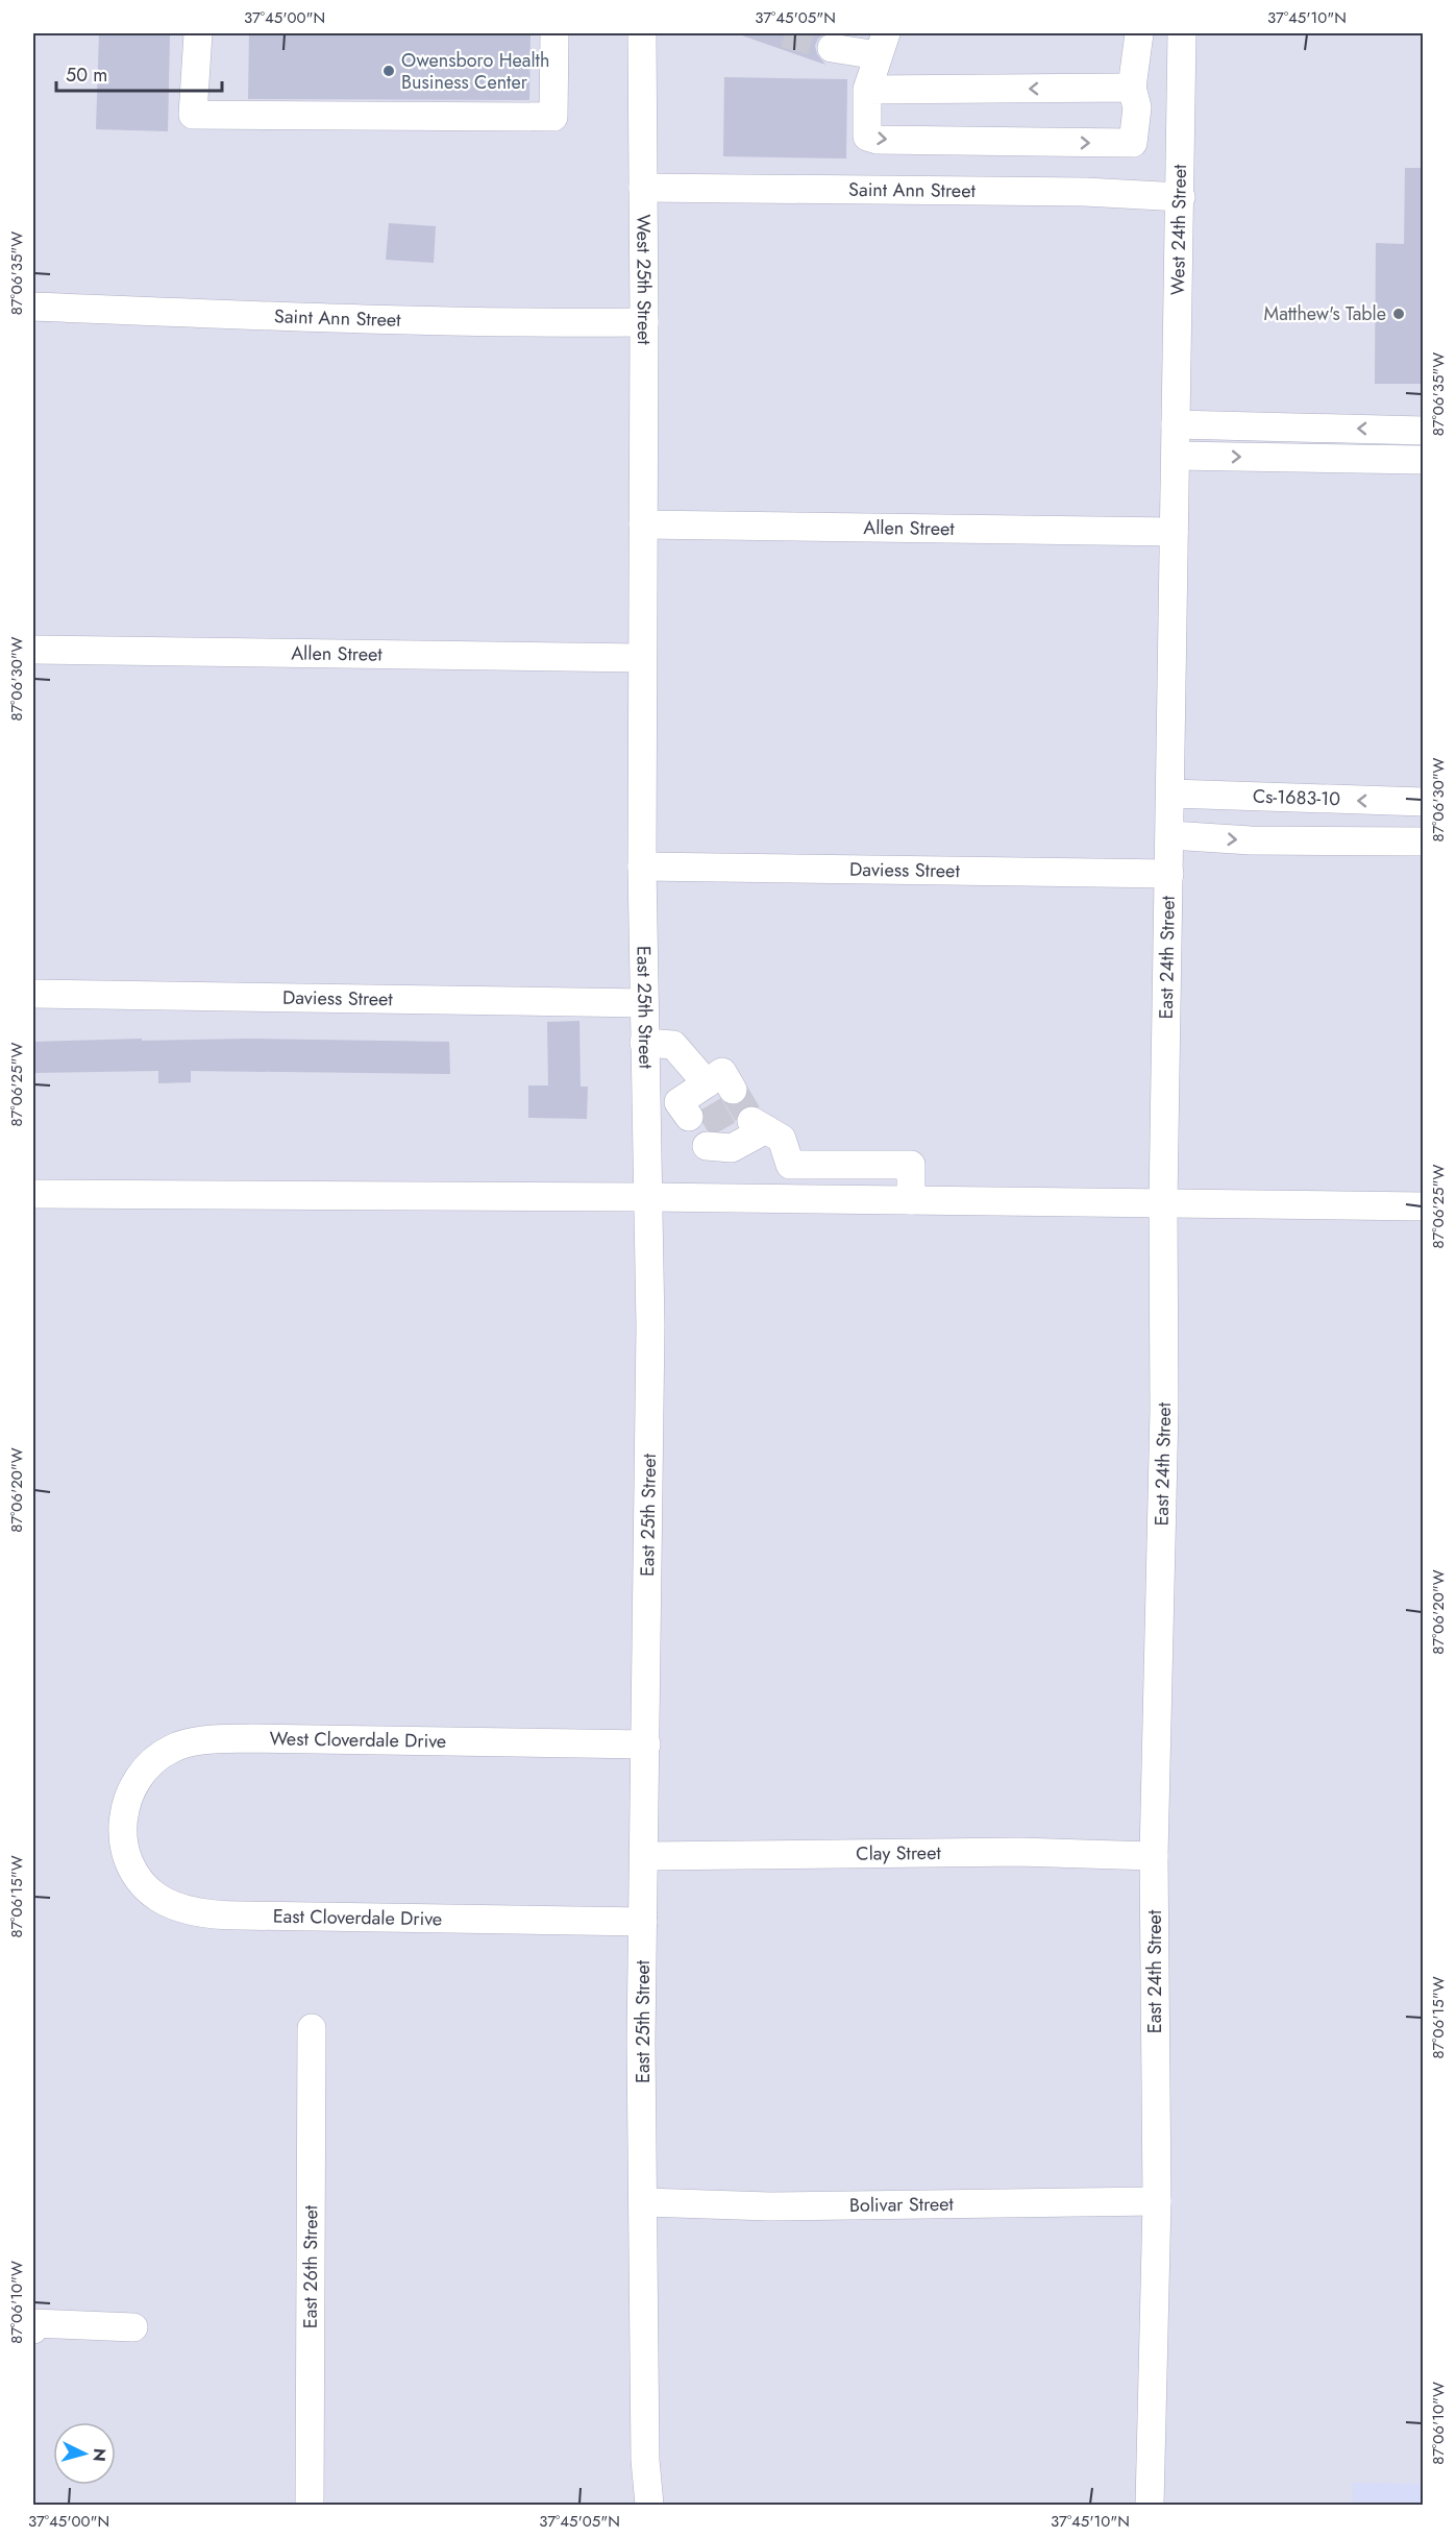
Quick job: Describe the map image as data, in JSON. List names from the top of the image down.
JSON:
{
  "streets": {
    "street": [
      "Saint Ann Street",
      "West 24th Street",
      "West 25th Street",
      "Allen Street",
      "Cs-1683-10",
      "Daviess Street",
      "East 24th Street",
      "East 25th Street",
      "West Cloverdale Drive",
      "Clay Street",
      "East Cloverdale Drive",
      "Bolivar Street",
      "East 26th Street"
    ]
  },
  "crossings": [
    ["Saint Ann Street", "West 24th Street"],
    ["Saint Ann Street", "West 25th Street"],
    ["West 24th Street", "East 24th Street"],
    ["West 25th Street", "Allen Street"],
    ["West 25th Street", "East 25th Street"],
    ["Allen Street", "East 24th Street"],
    ["Allen Street", "East 25th Street"],
    ["Cs-1683-10", "East 24th Street"],
    ["Daviess Street", "East 24th Street"],
    ["Daviess Street", "East 25th Street"],
    ["East 24th Street", "Clay Street"],
    ["East 24th Street", "Bolivar Street"],
    ["East 25th Street", "West Cloverdale Drive"],
    ["East 25th Street", "Clay Street"],
    ["East 25th Street", "East Cloverdale Drive"],
    ["East 25th Street", "Bolivar Street"],
    ["West Cloverdale Drive", "East Cloverdale Drive"]
  ],
  "places": ["Owensboro Health Business Center", "Matthew's Table"],
  "scale_bar": "50 m",
  "north": "right",
  "coordinates": [
    "37°45'00\"N",
    "37°45'05\"N",
    "37°45'10\"N",
    "87°06'35\"W",
    "87°06'30\"W",
    "87°06'25\"W",
    "87°06'20\"W",
    "87°06'15\"W",
    "87°06'10\"W"
  ]
}
